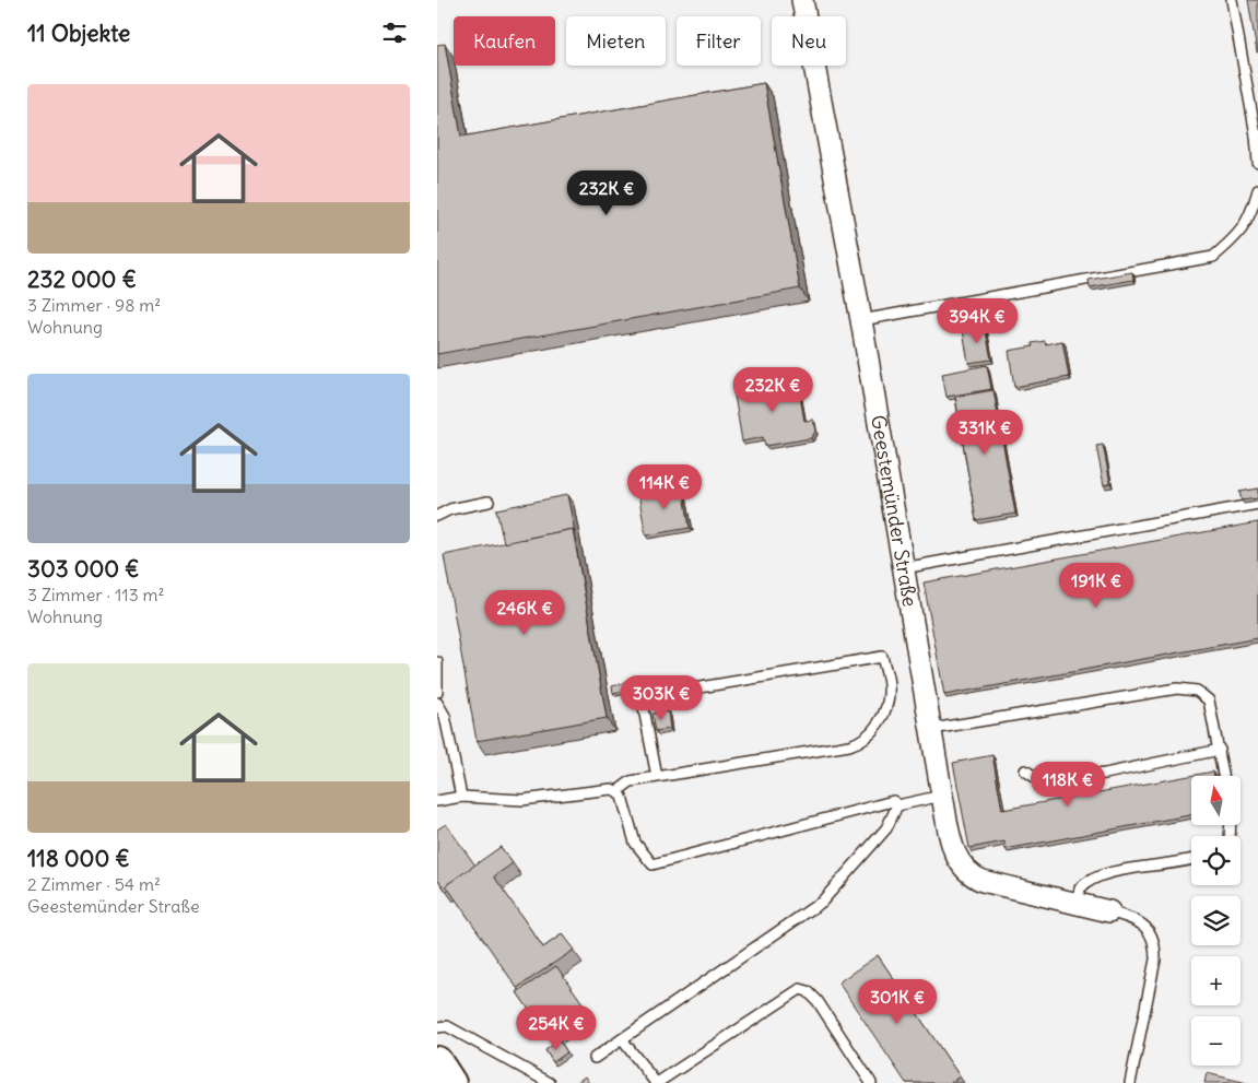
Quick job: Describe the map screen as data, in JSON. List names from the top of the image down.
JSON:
{
  "streets": {
    "street": ["Geestemünder Straße"]
  },
  "north": "top",
  "page": {
    "heading": "11 Objekte",
    "chip": [
      "Kaufen",
      "Mieten",
      "Filter",
      "Neu"
    ],
    "list": [
      {
        "name": "232 000 €",
        "note": "3 Zimmer · 98 m² · Wohnung"
      },
      {
        "name": "303 000 €",
        "note": "3 Zimmer · 113 m² · Wohnung"
      },
      {
        "name": "118 000 €",
        "note": "2 Zimmer · 54 m² · Geestemünder Straße"
      }
    ],
    "price": [
      "232K €",
      "394K €",
      "232K €",
      "331K €",
      "114K €",
      "191K €",
      "246K €",
      "303K €",
      "118K €",
      "301K €",
      "254K €"
    ],
    "map_buttons": ["+", "−"]
  }
}
